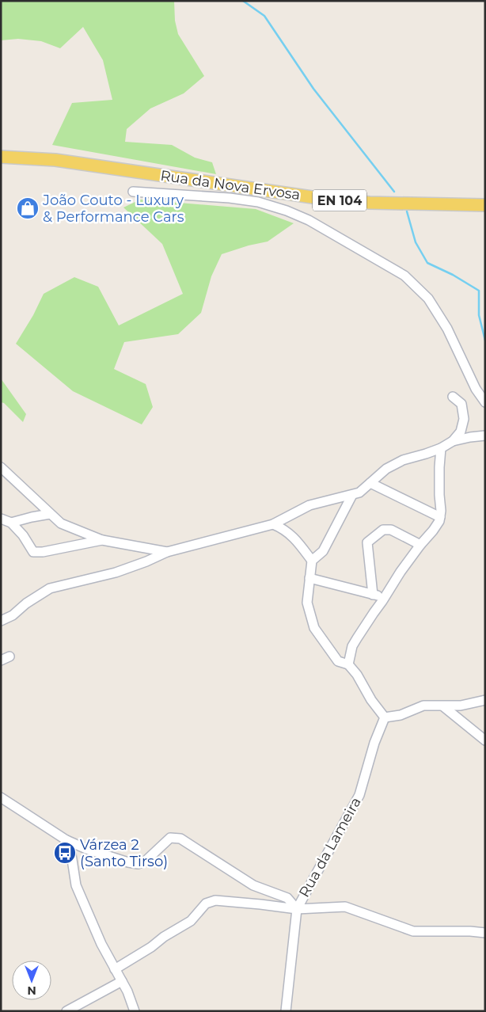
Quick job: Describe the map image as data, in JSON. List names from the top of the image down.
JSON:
{
  "streets": {
    "main road": ["Rua da Nova Ervosa", "EN 104"],
    "street": ["Rua da Lameira"]
  },
  "places": {
    "shop": ["João Couto - Luxury & Performance Cars"],
    "bus stop": ["Várzea 2 (Santo Tirso)"]
  },
  "north": "bottom"
}
